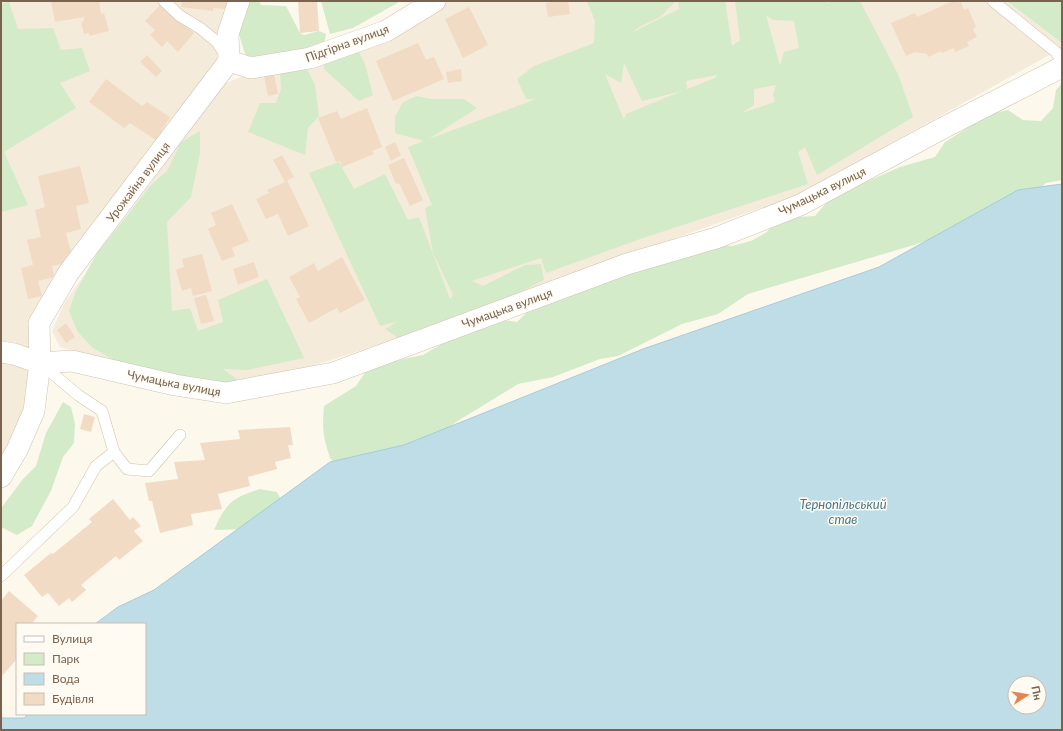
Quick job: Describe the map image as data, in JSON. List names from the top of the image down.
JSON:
{
  "streets": {
    "street": ["Підгірна вулиця", "Урожайна вулиця", "Чумацька вулиця"]
  },
  "crossings": [
    ["Підгірна вулиця", "Урожайна вулиця"],
    ["Урожайна вулиця", "Чумацька вулиця"]
  ],
  "water": ["Тернопільський став"],
  "legend": [
    "Вулиця",
    "Парк",
    "Вода",
    "Будівля"
  ],
  "north": "right"
}
